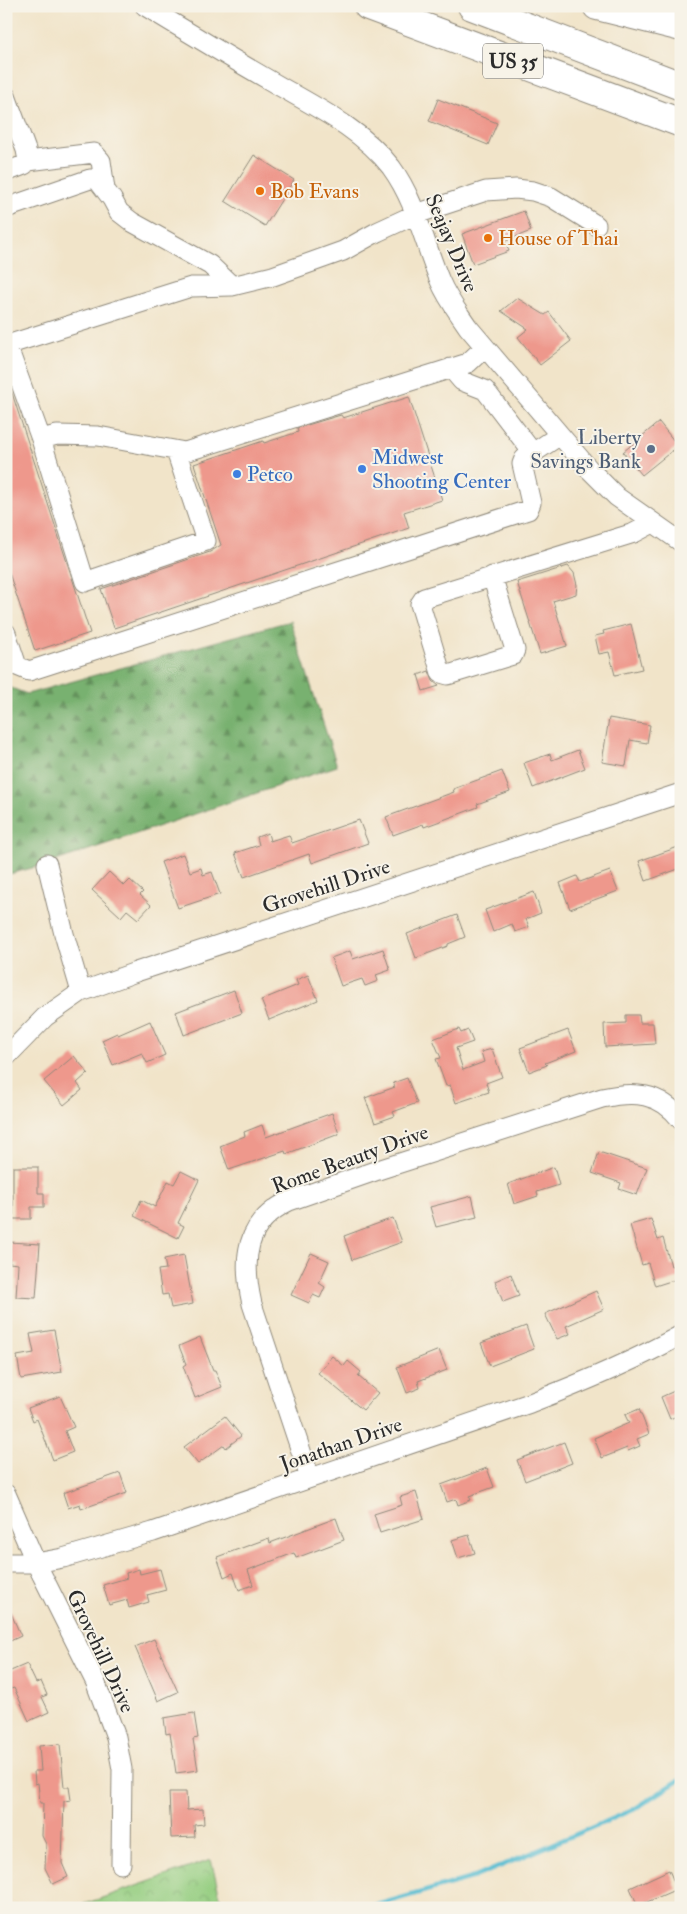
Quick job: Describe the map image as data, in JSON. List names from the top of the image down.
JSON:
{
  "streets": {
    "highway": ["US 35"],
    "street": [
      "Seajay Drive",
      "Grovehill Drive",
      "Rome Beauty Drive",
      "Jonathan Drive"
    ]
  },
  "crossings": [
    ["Grovehill Drive", "Jonathan Drive"],
    ["Rome Beauty Drive", "Jonathan Drive"]
  ],
  "places": [
    "Bob Evans",
    "House of Thai",
    "Liberty Savings Bank",
    "Midwest Shooting Center",
    "Petco"
  ]
}
